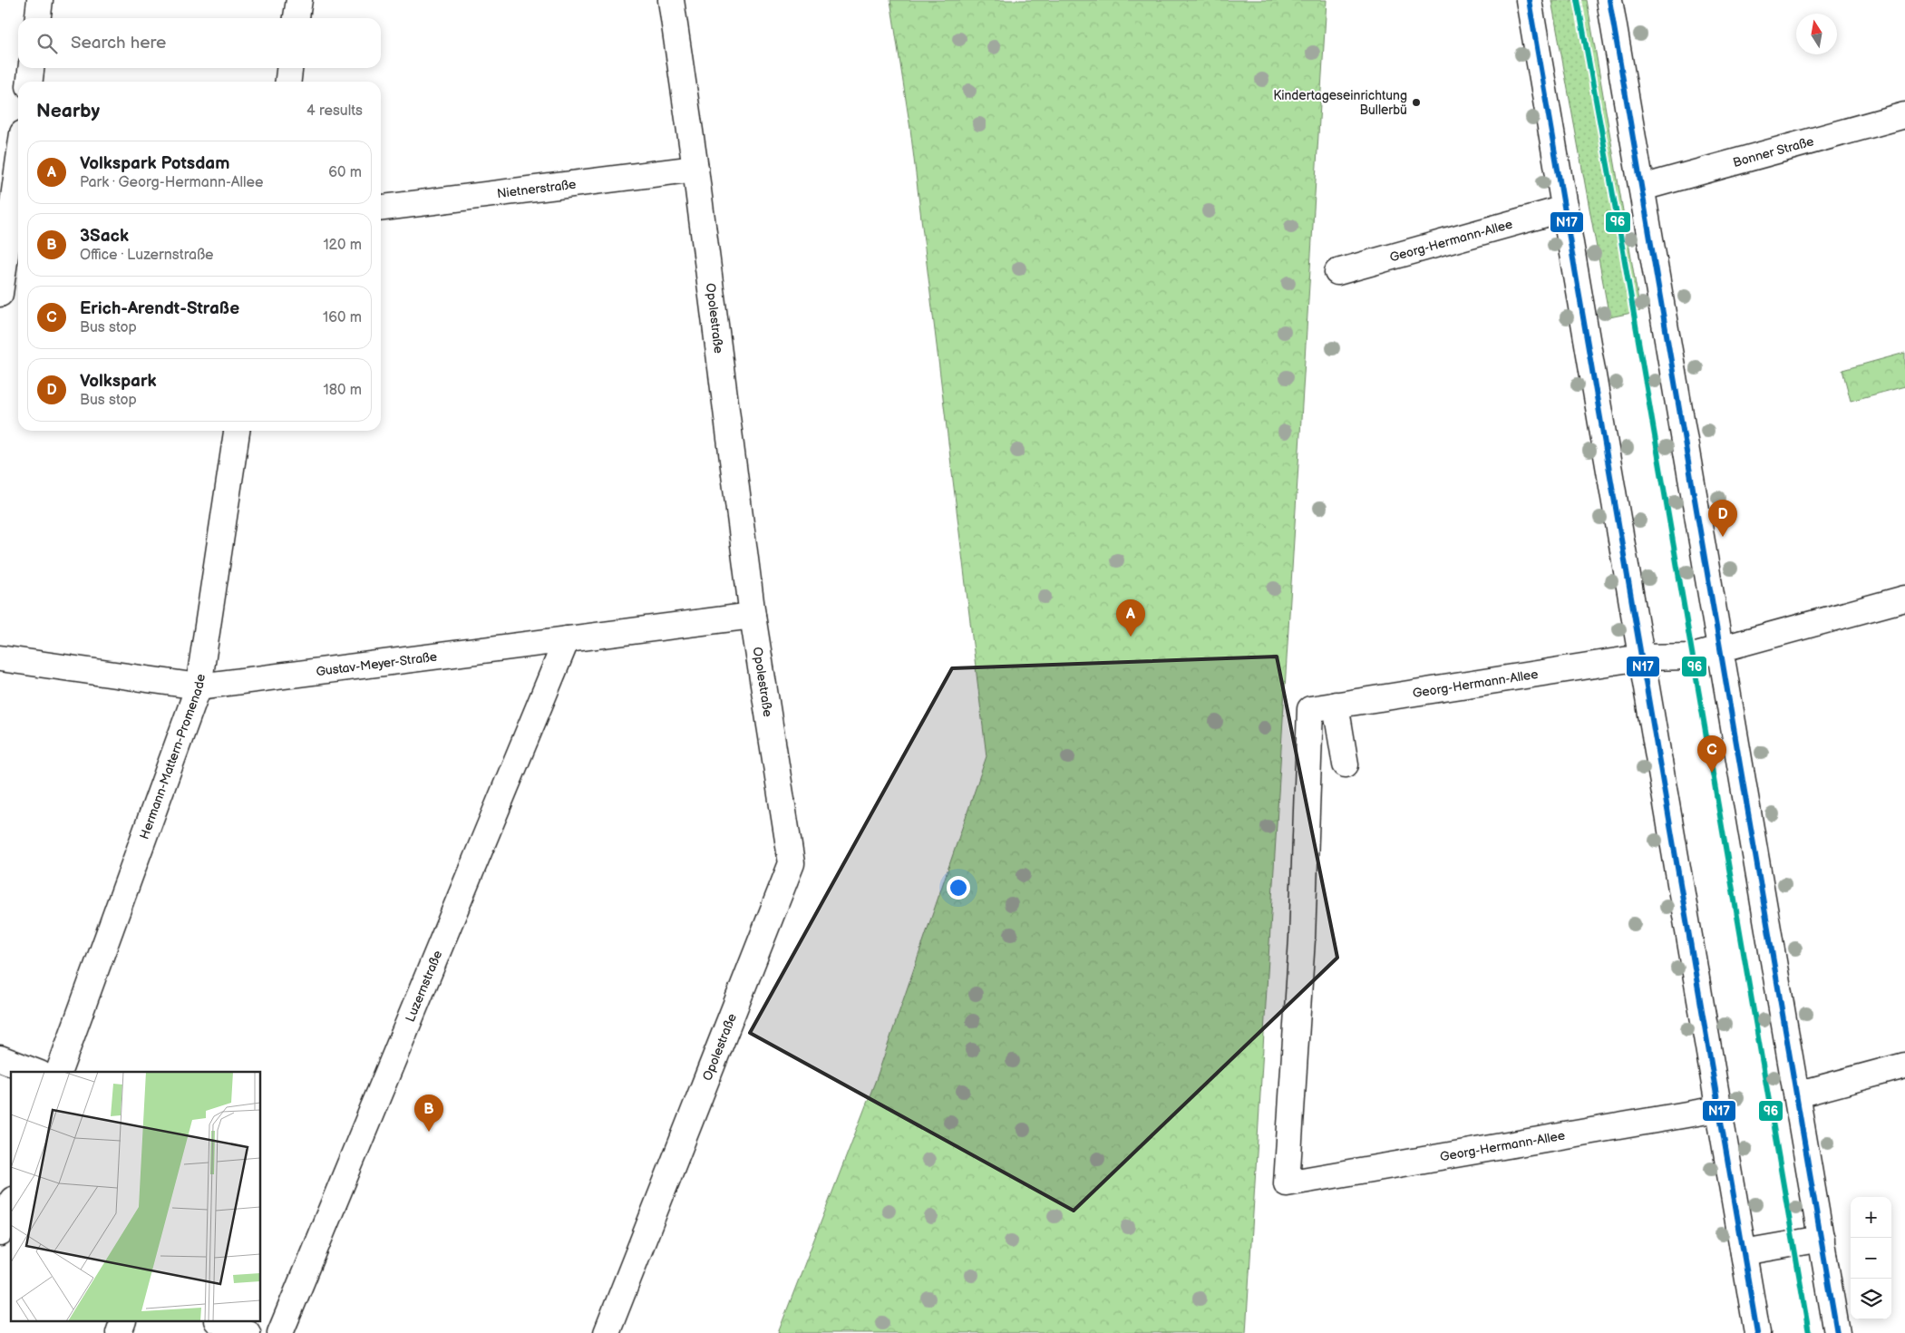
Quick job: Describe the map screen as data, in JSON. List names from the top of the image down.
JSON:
{
  "streets": {
    "street": [
      "Bonner Straße",
      "Nietnerstraße",
      "Georg-Hermann-Allee",
      "Opolestraße",
      "Gustav-Meyer-Straße",
      "Hermann-Mattern-Promenade",
      "Luzernstraße"
    ]
  },
  "crossings": [
    ["Nietnerstraße", "Opolestraße"],
    ["Opolestraße", "Gustav-Meyer-Straße"],
    ["Gustav-Meyer-Straße", "Hermann-Mattern-Promenade"],
    ["Gustav-Meyer-Straße", "Luzernstraße"]
  ],
  "places": ["Kindertageseinrichtung Bullerbü"],
  "lines": ["transit line 96", "transit line N17"],
  "north": "top",
  "page": {
    "search": "Search here",
    "heading": ["Nearby", "4 results"],
    "list": [
      {
        "mark": "A",
        "name": "Volkspark Potsdam",
        "note": "Park · Georg-Hermann-Allee",
        "value": "60 m"
      },
      {
        "mark": "B",
        "name": "3Sack",
        "note": "Office · Luzernstraße",
        "value": "120 m"
      },
      {
        "mark": "C",
        "name": "Erich-Arendt-Straße",
        "note": "Bus stop",
        "value": "160 m"
      },
      {
        "mark": "D",
        "name": "Volkspark",
        "note": "Bus stop",
        "value": "180 m"
      }
    ],
    "pins": [
      "D",
      "A",
      "C",
      "B"
    ],
    "map_buttons": ["+", "−"]
  }
}
